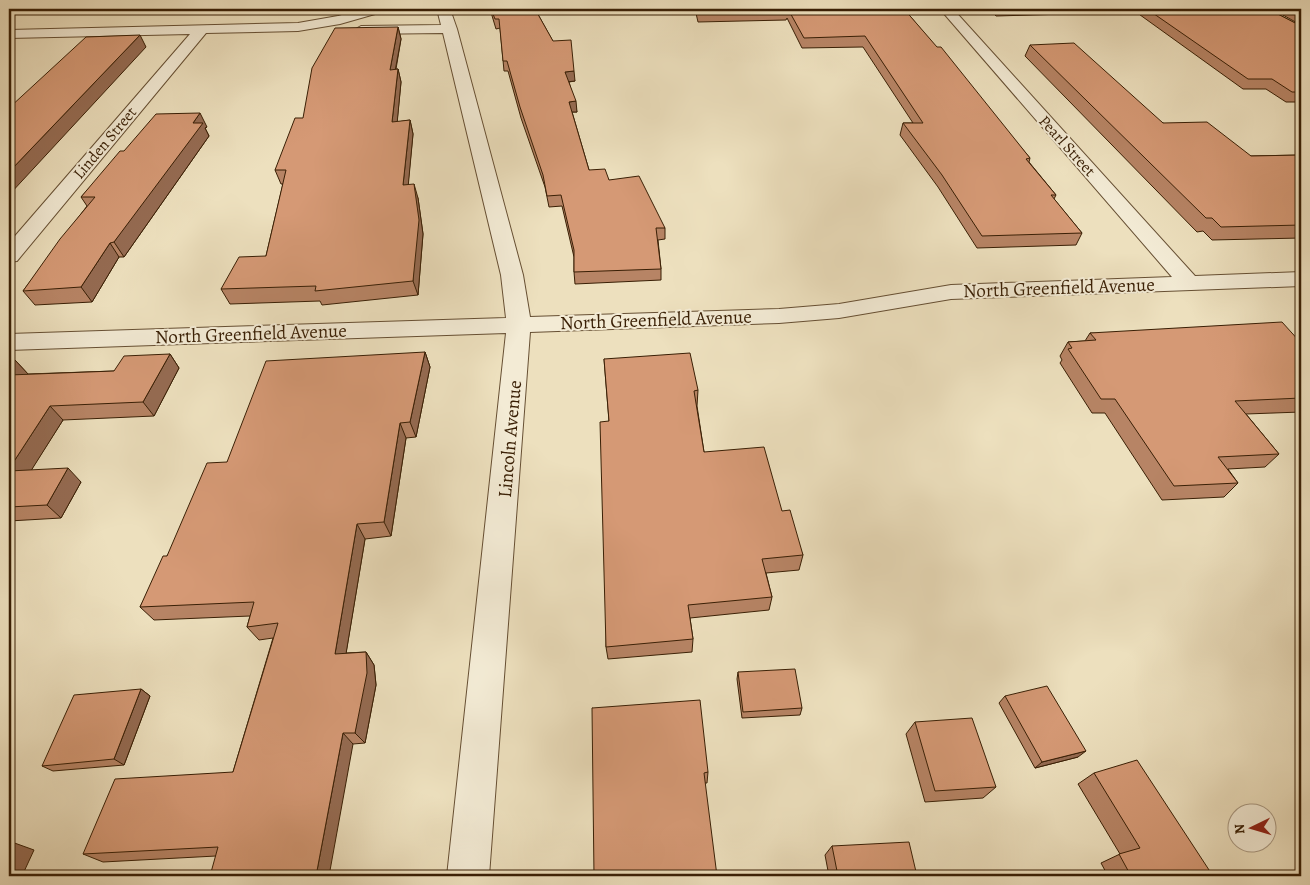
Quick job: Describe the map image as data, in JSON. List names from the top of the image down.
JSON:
{
  "streets": {
    "street": [
      "Linden Street",
      "Pearl Street",
      "North Greenfield Avenue",
      "Lincoln Avenue"
    ]
  },
  "crossings": [
    ["Pearl Street", "North Greenfield Avenue"],
    ["North Greenfield Avenue", "Lincoln Avenue"]
  ],
  "north": "left"
}
